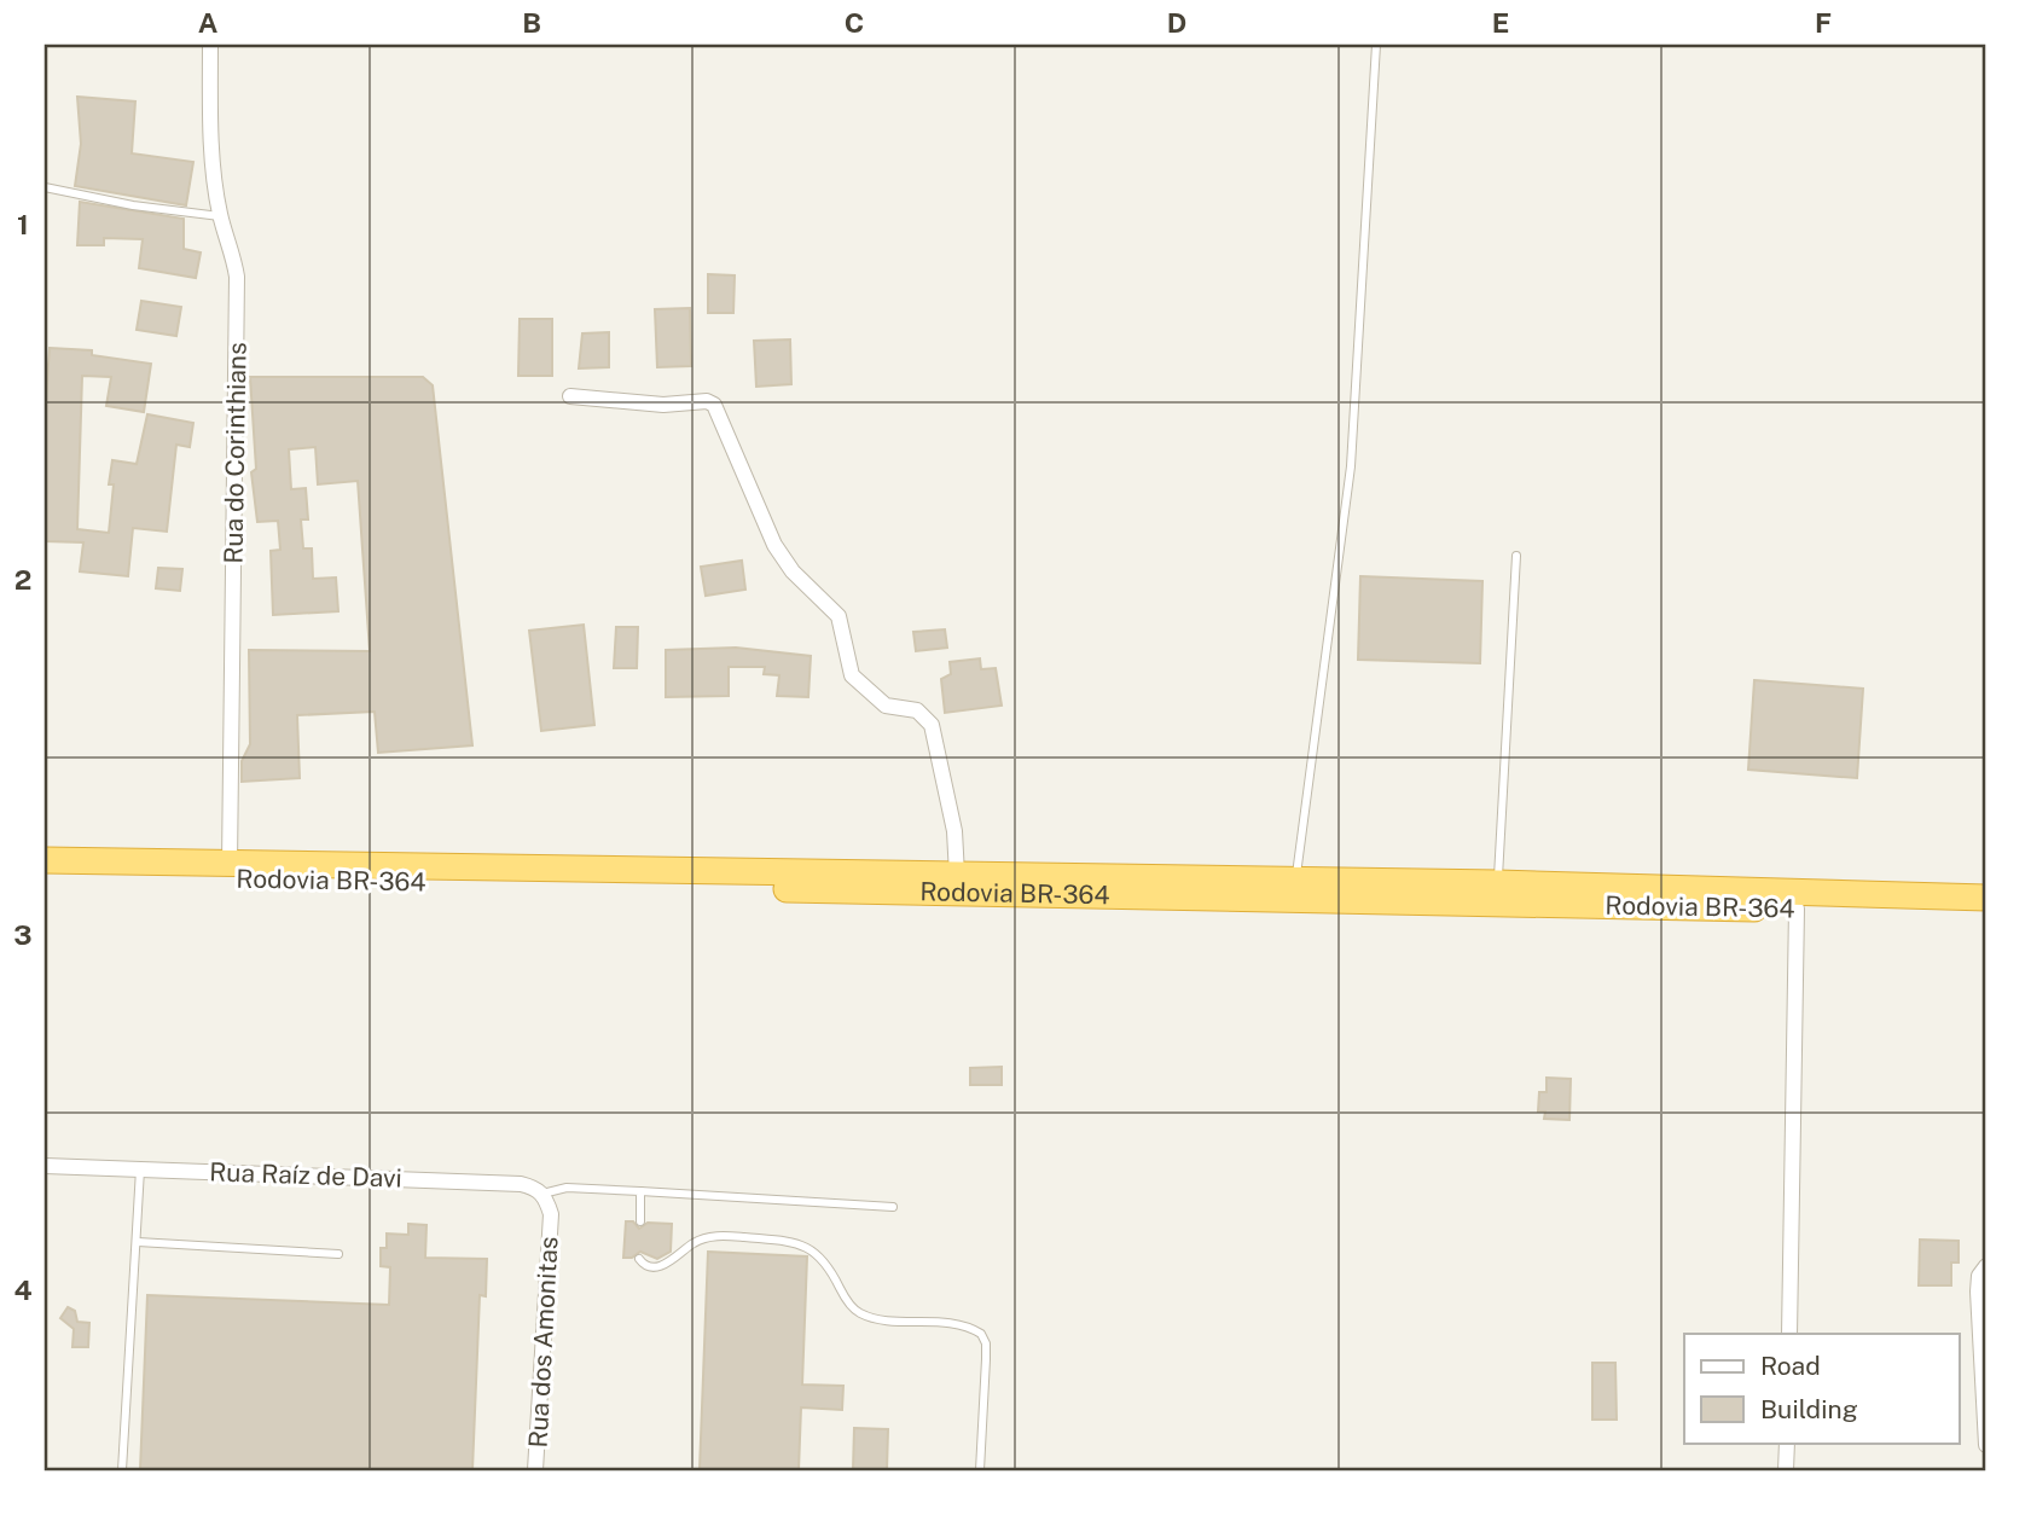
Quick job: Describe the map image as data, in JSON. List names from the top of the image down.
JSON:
{
  "streets": {
    "highway": ["Rodovia BR-364"],
    "street": ["Rua do Corinthians", "Rua Raíz de Davi", "Rua dos Amonitas"]
  },
  "crossings": [
    ["Rua Raíz de Davi", "Rua dos Amonitas"]
  ],
  "legend": ["Road", "Building"],
  "grid": {
    "columns": [
      "A",
      "B",
      "C",
      "D",
      "E",
      "F"
    ],
    "rows": [
      "1",
      "2",
      "3",
      "4"
    ]
  }
}
